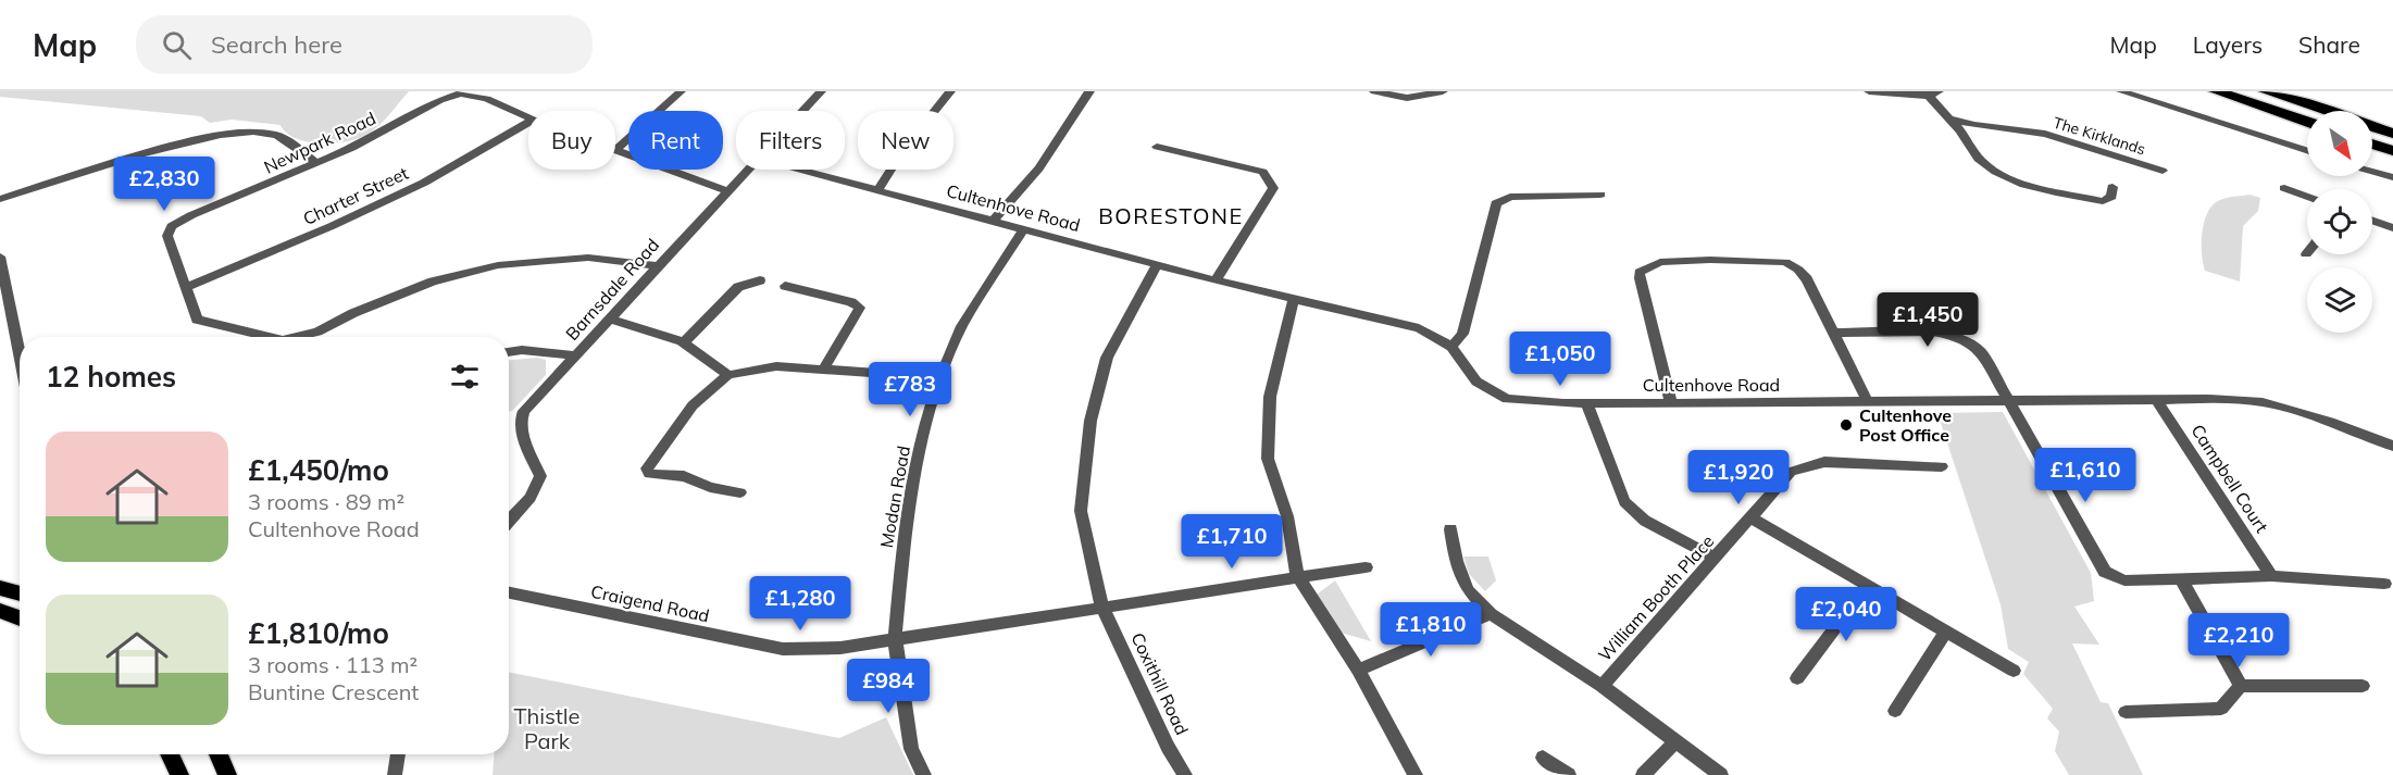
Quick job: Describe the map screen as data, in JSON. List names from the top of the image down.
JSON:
{
  "streets": {
    "street": [
      "The Kirklands",
      "Newpark Road",
      "Charter Street",
      "Cultenhove Road",
      "Barnsdale Road",
      "Campbell Court",
      "Modan Road",
      "William Booth Place",
      "Craigend Road",
      "Coxithill Road"
    ]
  },
  "crossings": [
    ["Newpark Road", "Charter Street"],
    ["Newpark Road", "Barnsdale Road"],
    ["Cultenhove Road", "Campbell Court"],
    ["Cultenhove Road", "Modan Road"],
    ["Cultenhove Road", "Coxithill Road"],
    ["Modan Road", "Craigend Road"],
    ["Craigend Road", "Coxithill Road"]
  ],
  "districts": ["BORESTONE"],
  "parks": ["Thistle Park"],
  "places": ["Cultenhove Post Office"],
  "north": "bottom right",
  "page": {
    "header": "Map",
    "search": "Search here",
    "nav": ["Map", "Layers", "Share"],
    "chip": [
      "Buy",
      "Rent",
      "Filters",
      "New"
    ],
    "price": [
      "£2,830",
      "£1,450",
      "£1,050",
      "£783",
      "£1,610",
      "£1,920",
      "£1,710",
      "£1,280",
      "£2,040",
      "£1,810",
      "£2,210",
      "£984"
    ],
    "heading": "12 homes",
    "list": [
      {
        "name": "£1,450/mo",
        "note": "3 rooms · 89 m² · Cultenhove Road"
      },
      {
        "name": "£1,810/mo",
        "note": "3 rooms · 113 m² · Buntine Crescent"
      }
    ]
  }
}
